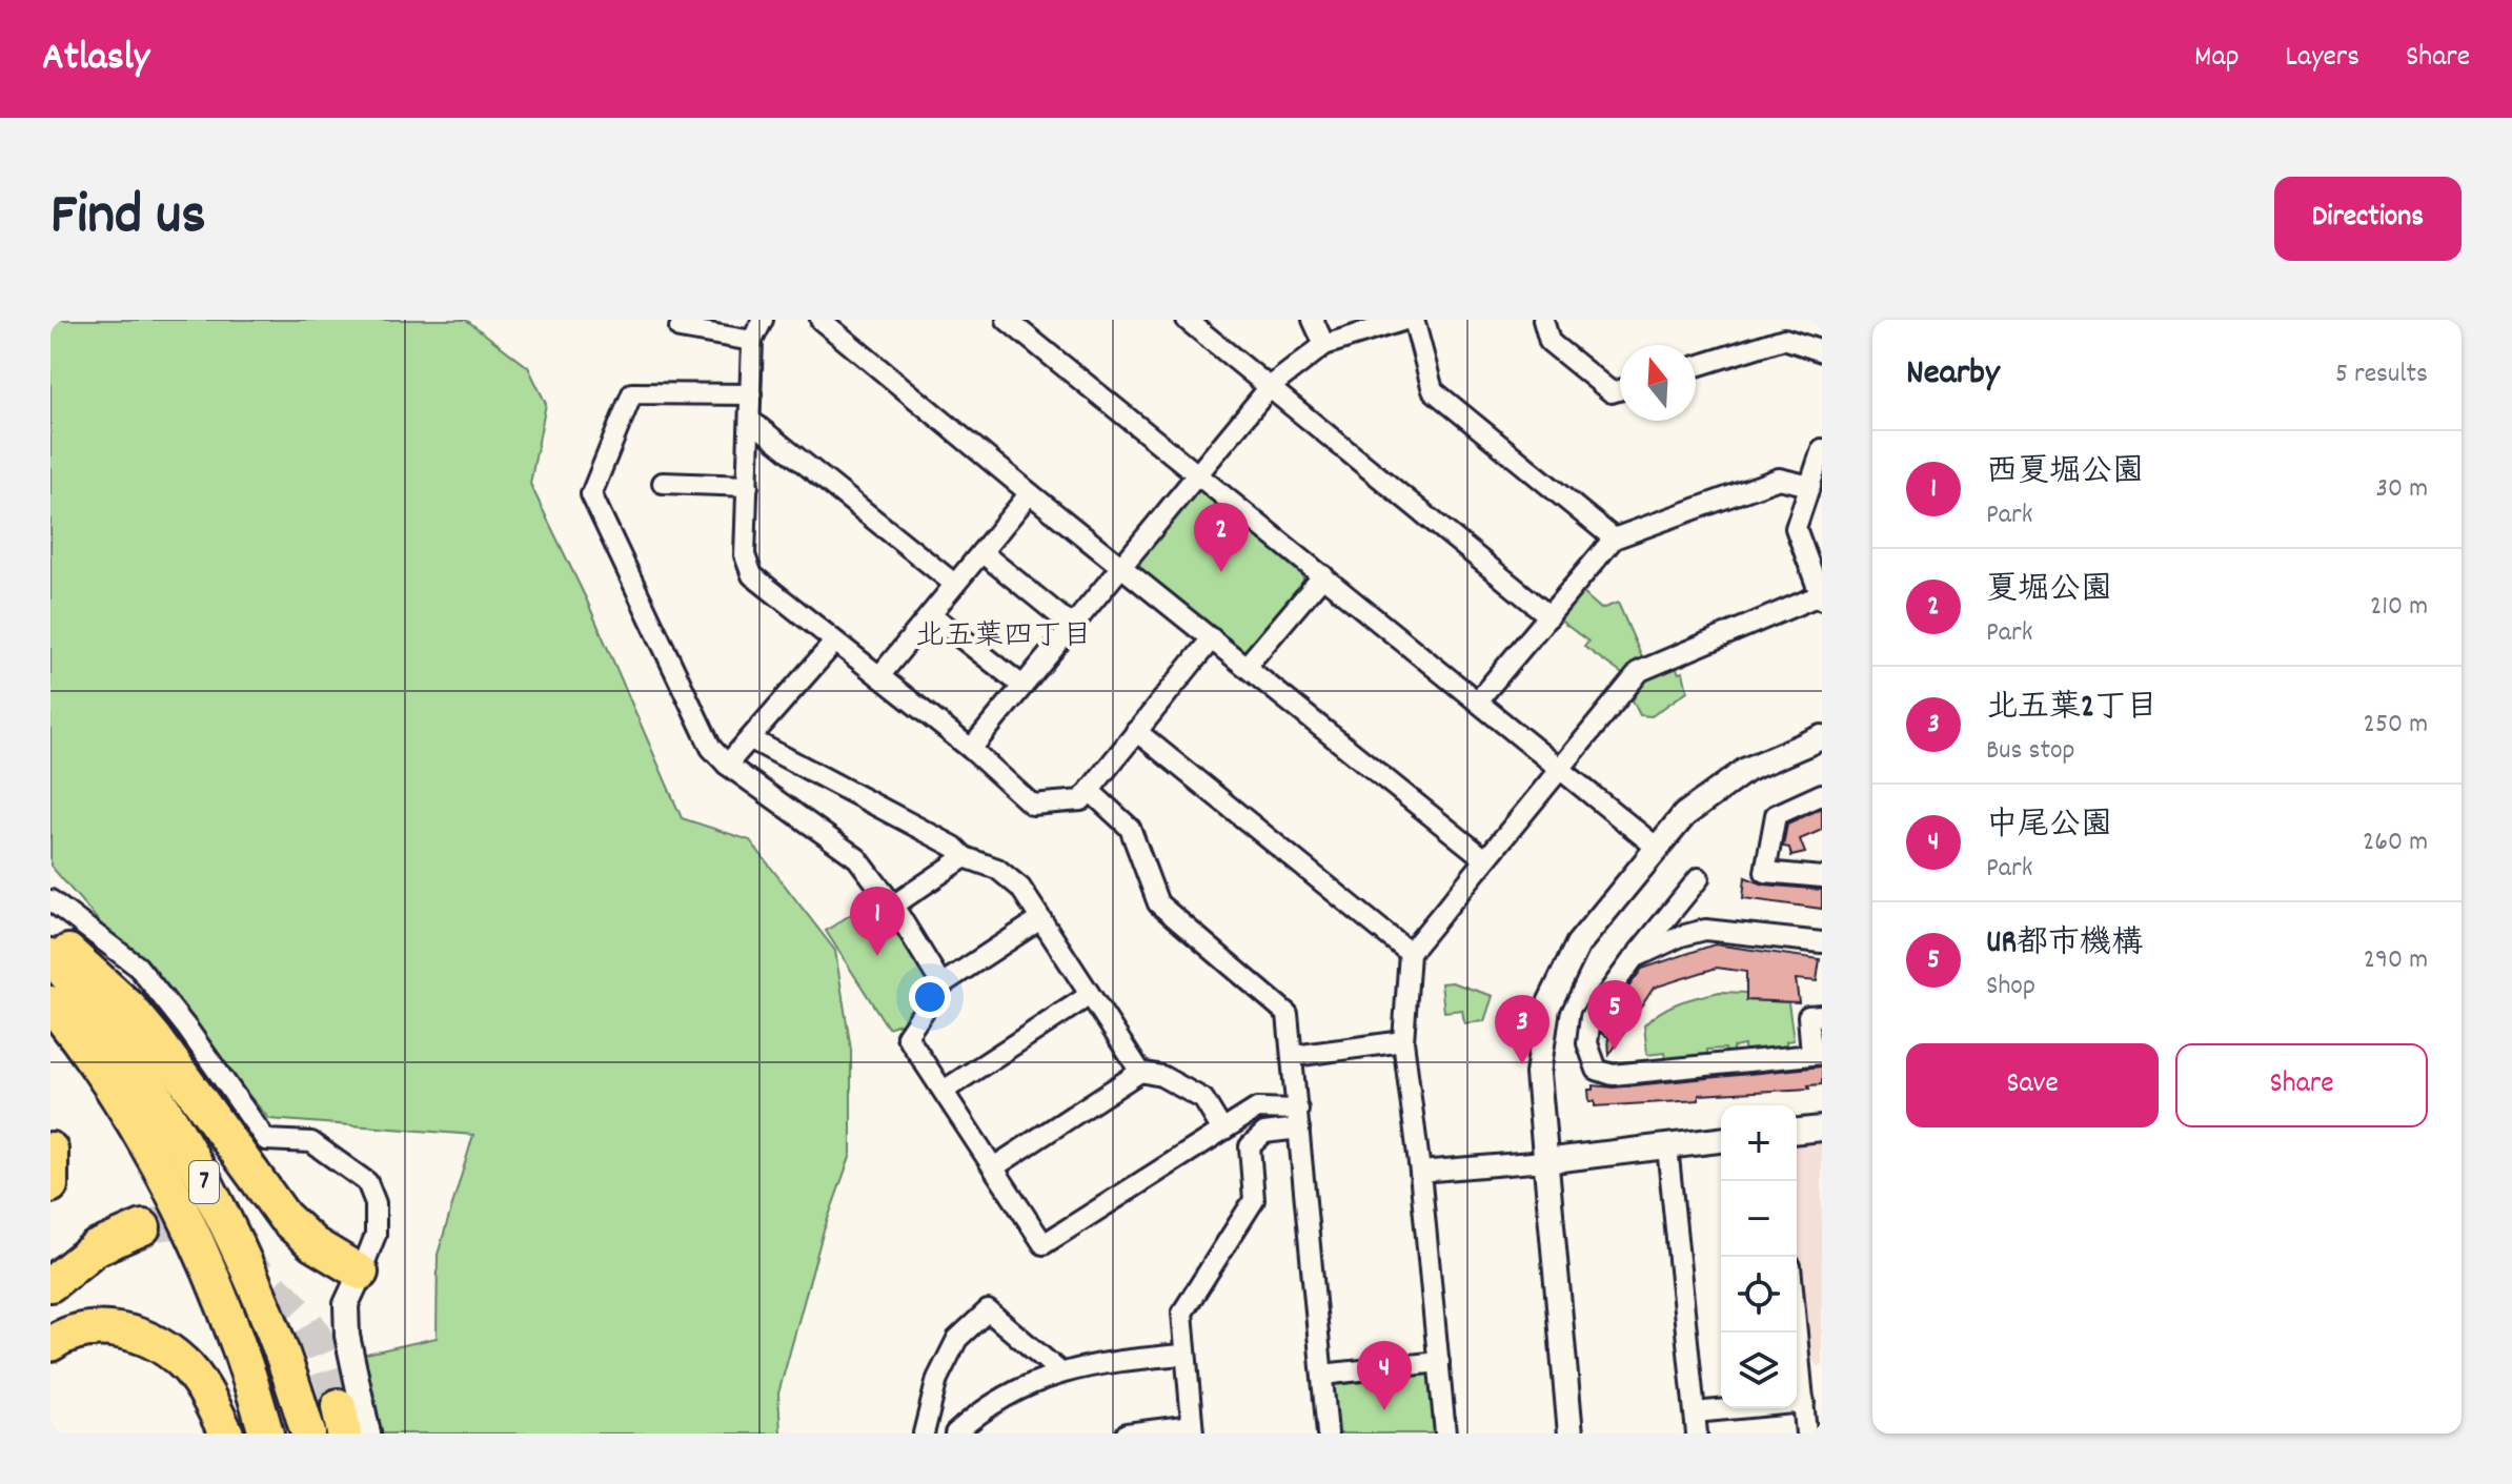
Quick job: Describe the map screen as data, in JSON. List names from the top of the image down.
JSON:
{
  "streets": {
    "highway": ["7"]
  },
  "districts": ["北五葉四丁目"],
  "north": "top",
  "page": {
    "header": "Atlasly",
    "nav": ["Map", "Layers", "Share"],
    "title": "Find us",
    "buttons": [
      "Directions",
      ["Save", "Share"]
    ],
    "heading": ["Nearby", "5 results"],
    "list": [
      {
        "mark": "1",
        "name": "西夏堀公園",
        "note": "Park",
        "value": "30 m"
      },
      {
        "mark": "2",
        "name": "夏堀公園",
        "note": "Park",
        "value": "210 m"
      },
      {
        "mark": "3",
        "name": "北五葉2丁目",
        "note": "Bus stop",
        "value": "250 m"
      },
      {
        "mark": "4",
        "name": "中尾公園",
        "note": "Park",
        "value": "260 m"
      },
      {
        "mark": "5",
        "name": "UR都市機構",
        "note": "Shop",
        "value": "290 m"
      }
    ],
    "pins": [
      "2",
      "1",
      "5",
      "3",
      "4"
    ],
    "map_buttons": ["+", "−"]
  }
}
